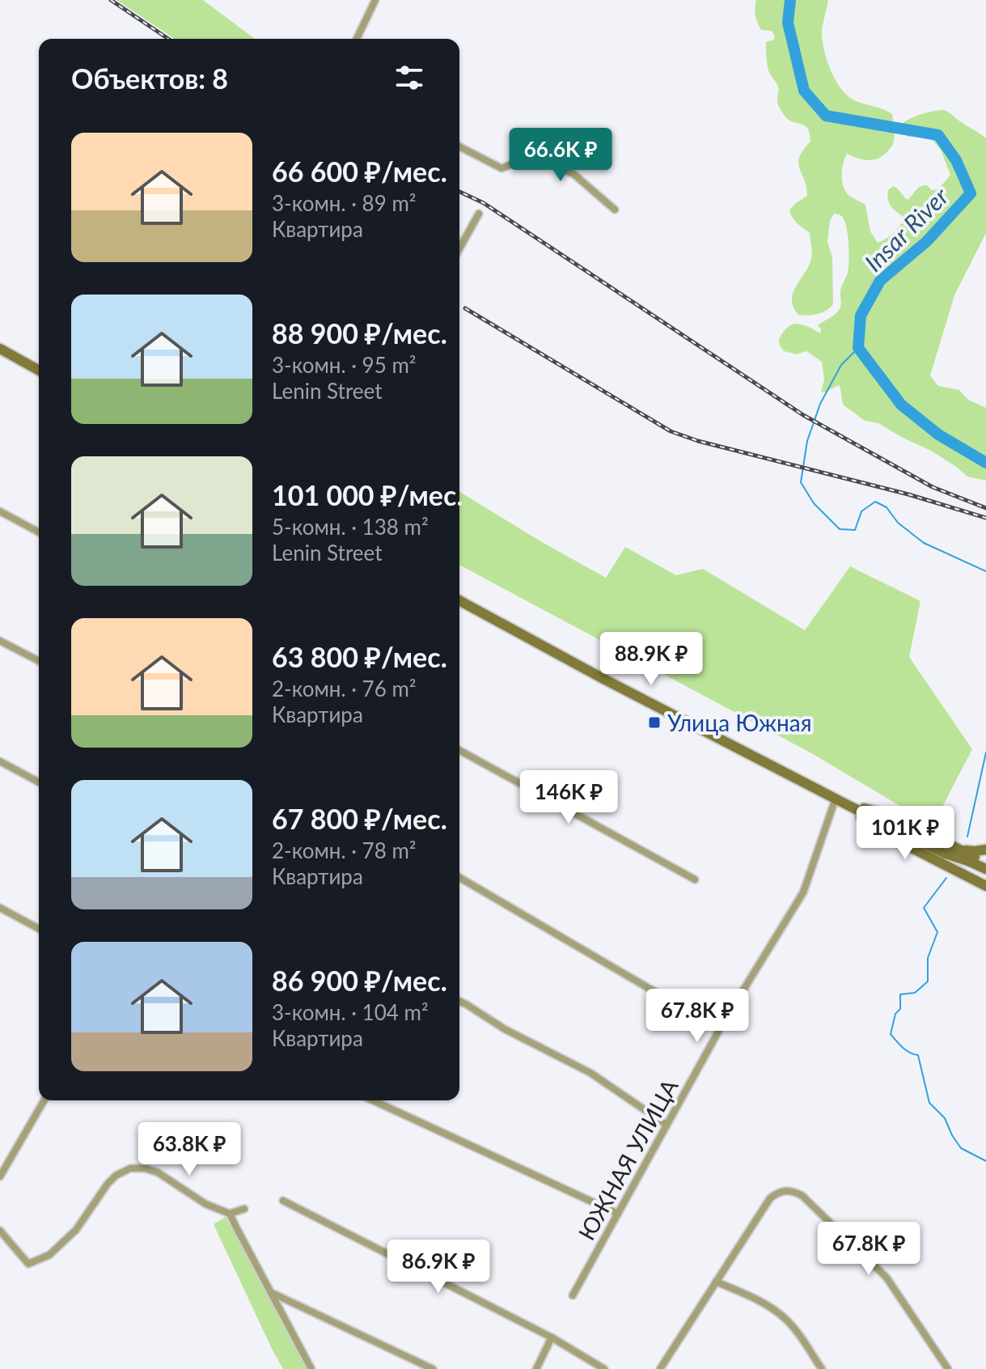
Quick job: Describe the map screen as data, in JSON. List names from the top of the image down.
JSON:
{
  "streets": {
    "street": ["ЮЖНАЯ УЛИЦА"]
  },
  "water": ["Insar River"],
  "places": {
    "transit": ["Улица Южная"]
  },
  "page": {
    "heading": "Объектов: 8",
    "list": [
      {
        "name": "66 600 ₽/мес.",
        "note": "3-комн. · 89 m² · Квартира"
      },
      {
        "name": "88 900 ₽/мес.",
        "note": "3-комн. · 95 m² · Lenin Street"
      },
      {
        "name": "101 000 ₽/мес.",
        "note": "5-комн. · 138 m² · Lenin Street"
      },
      {
        "name": "63 800 ₽/мес.",
        "note": "2-комн. · 76 m² · Квартира"
      },
      {
        "name": "67 800 ₽/мес.",
        "note": "2-комн. · 78 m² · Квартира"
      },
      {
        "name": "86 900 ₽/мес.",
        "note": "3-комн. · 104 m² · Квартира"
      }
    ],
    "price": [
      "66.6K ₽",
      "88.9K ₽",
      "146K ₽",
      "101K ₽",
      "67.8K ₽",
      "63.8K ₽",
      "67.8K ₽",
      "86.9K ₽"
    ]
  }
}
